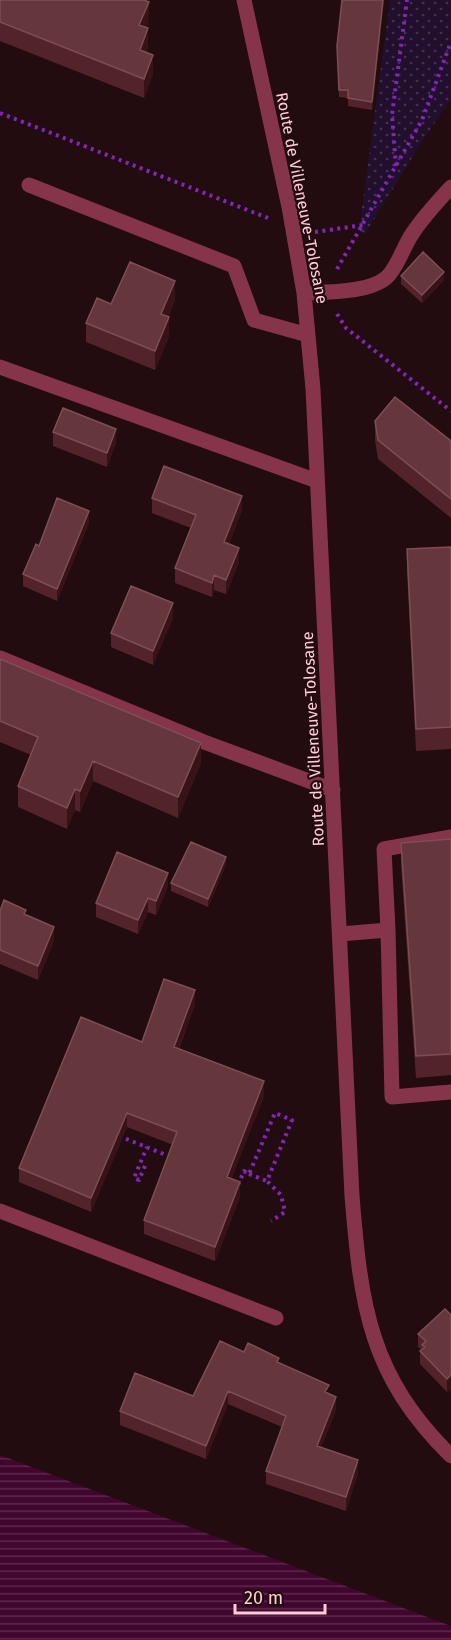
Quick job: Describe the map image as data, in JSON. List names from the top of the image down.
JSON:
{
  "streets": {
    "street": ["Route de Villeneuve-Tolosane"]
  },
  "scale_bar": "20 m"
}
